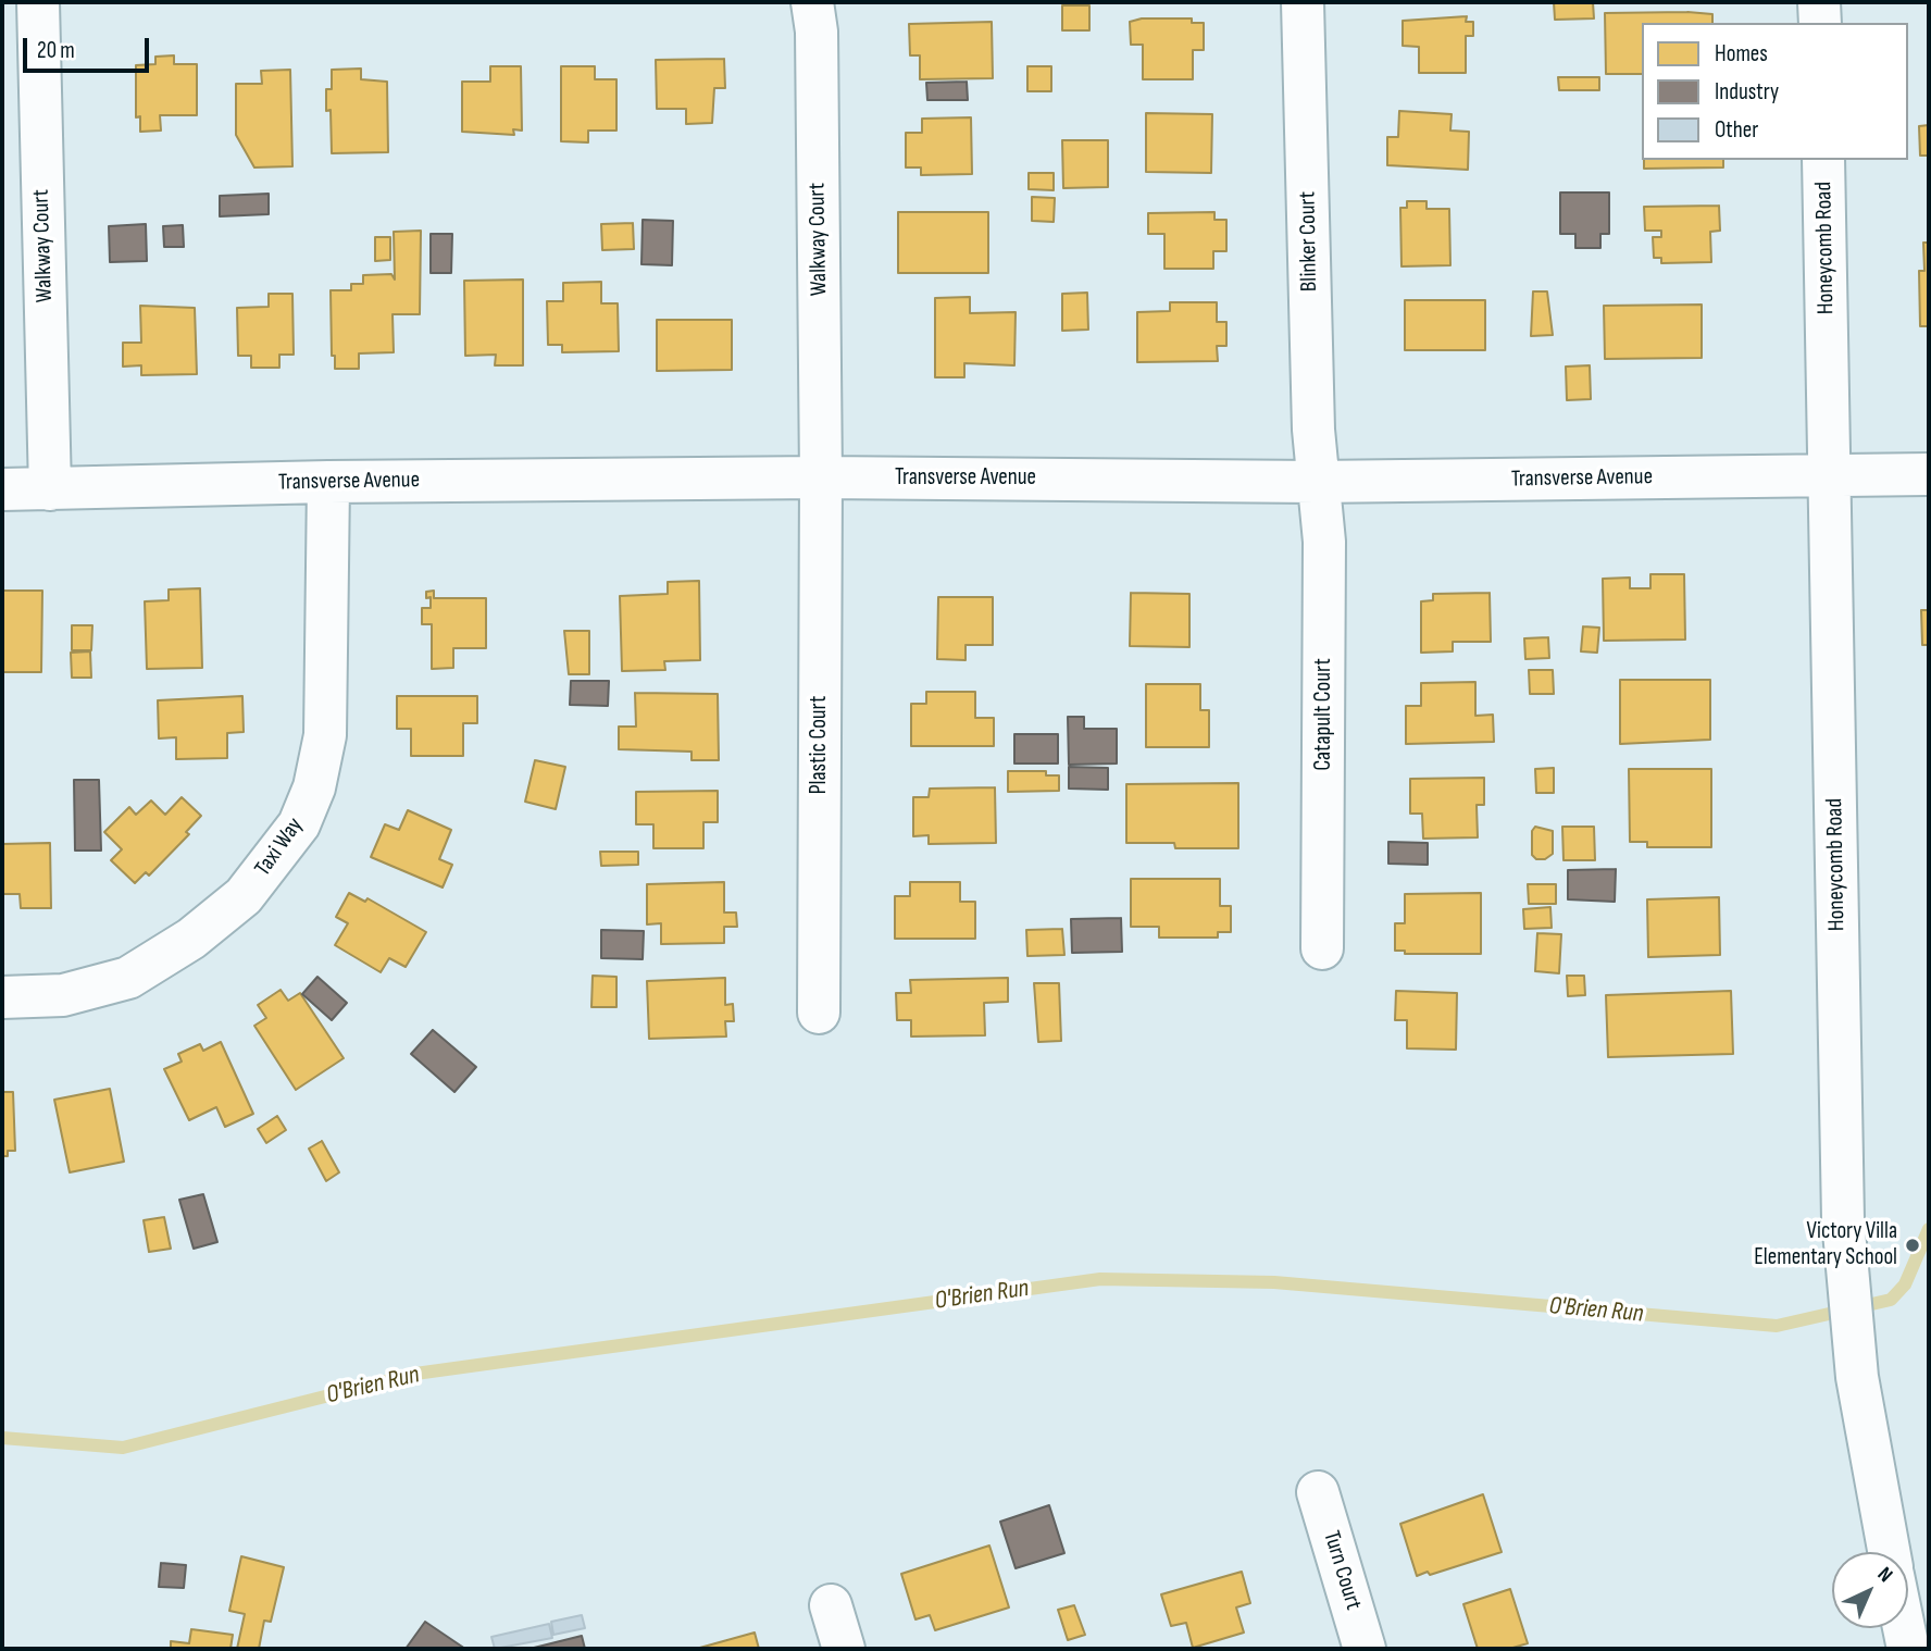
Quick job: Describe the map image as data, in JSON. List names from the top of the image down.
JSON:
{
  "streets": {
    "street": [
      "Walkway Court",
      "Blinker Court",
      "Honeycomb Road",
      "Transverse Avenue",
      "Catapult Court",
      "Plastic Court",
      "Taxi Way",
      "Turn Court"
    ]
  },
  "crossings": [
    ["Walkway Court", "Transverse Avenue"],
    ["Walkway Court", "Plastic Court"],
    ["Blinker Court", "Transverse Avenue"],
    ["Blinker Court", "Catapult Court"],
    ["Honeycomb Road", "Transverse Avenue"],
    ["Transverse Avenue", "Catapult Court"],
    ["Transverse Avenue", "Plastic Court"],
    ["Transverse Avenue", "Taxi Way"]
  ],
  "water": ["O'Brien Run"],
  "places": ["Victory Villa Elementary School"],
  "legend": ["Homes", "Industry", "Other"],
  "scale_bar": "20 m",
  "north": "top right"
}
